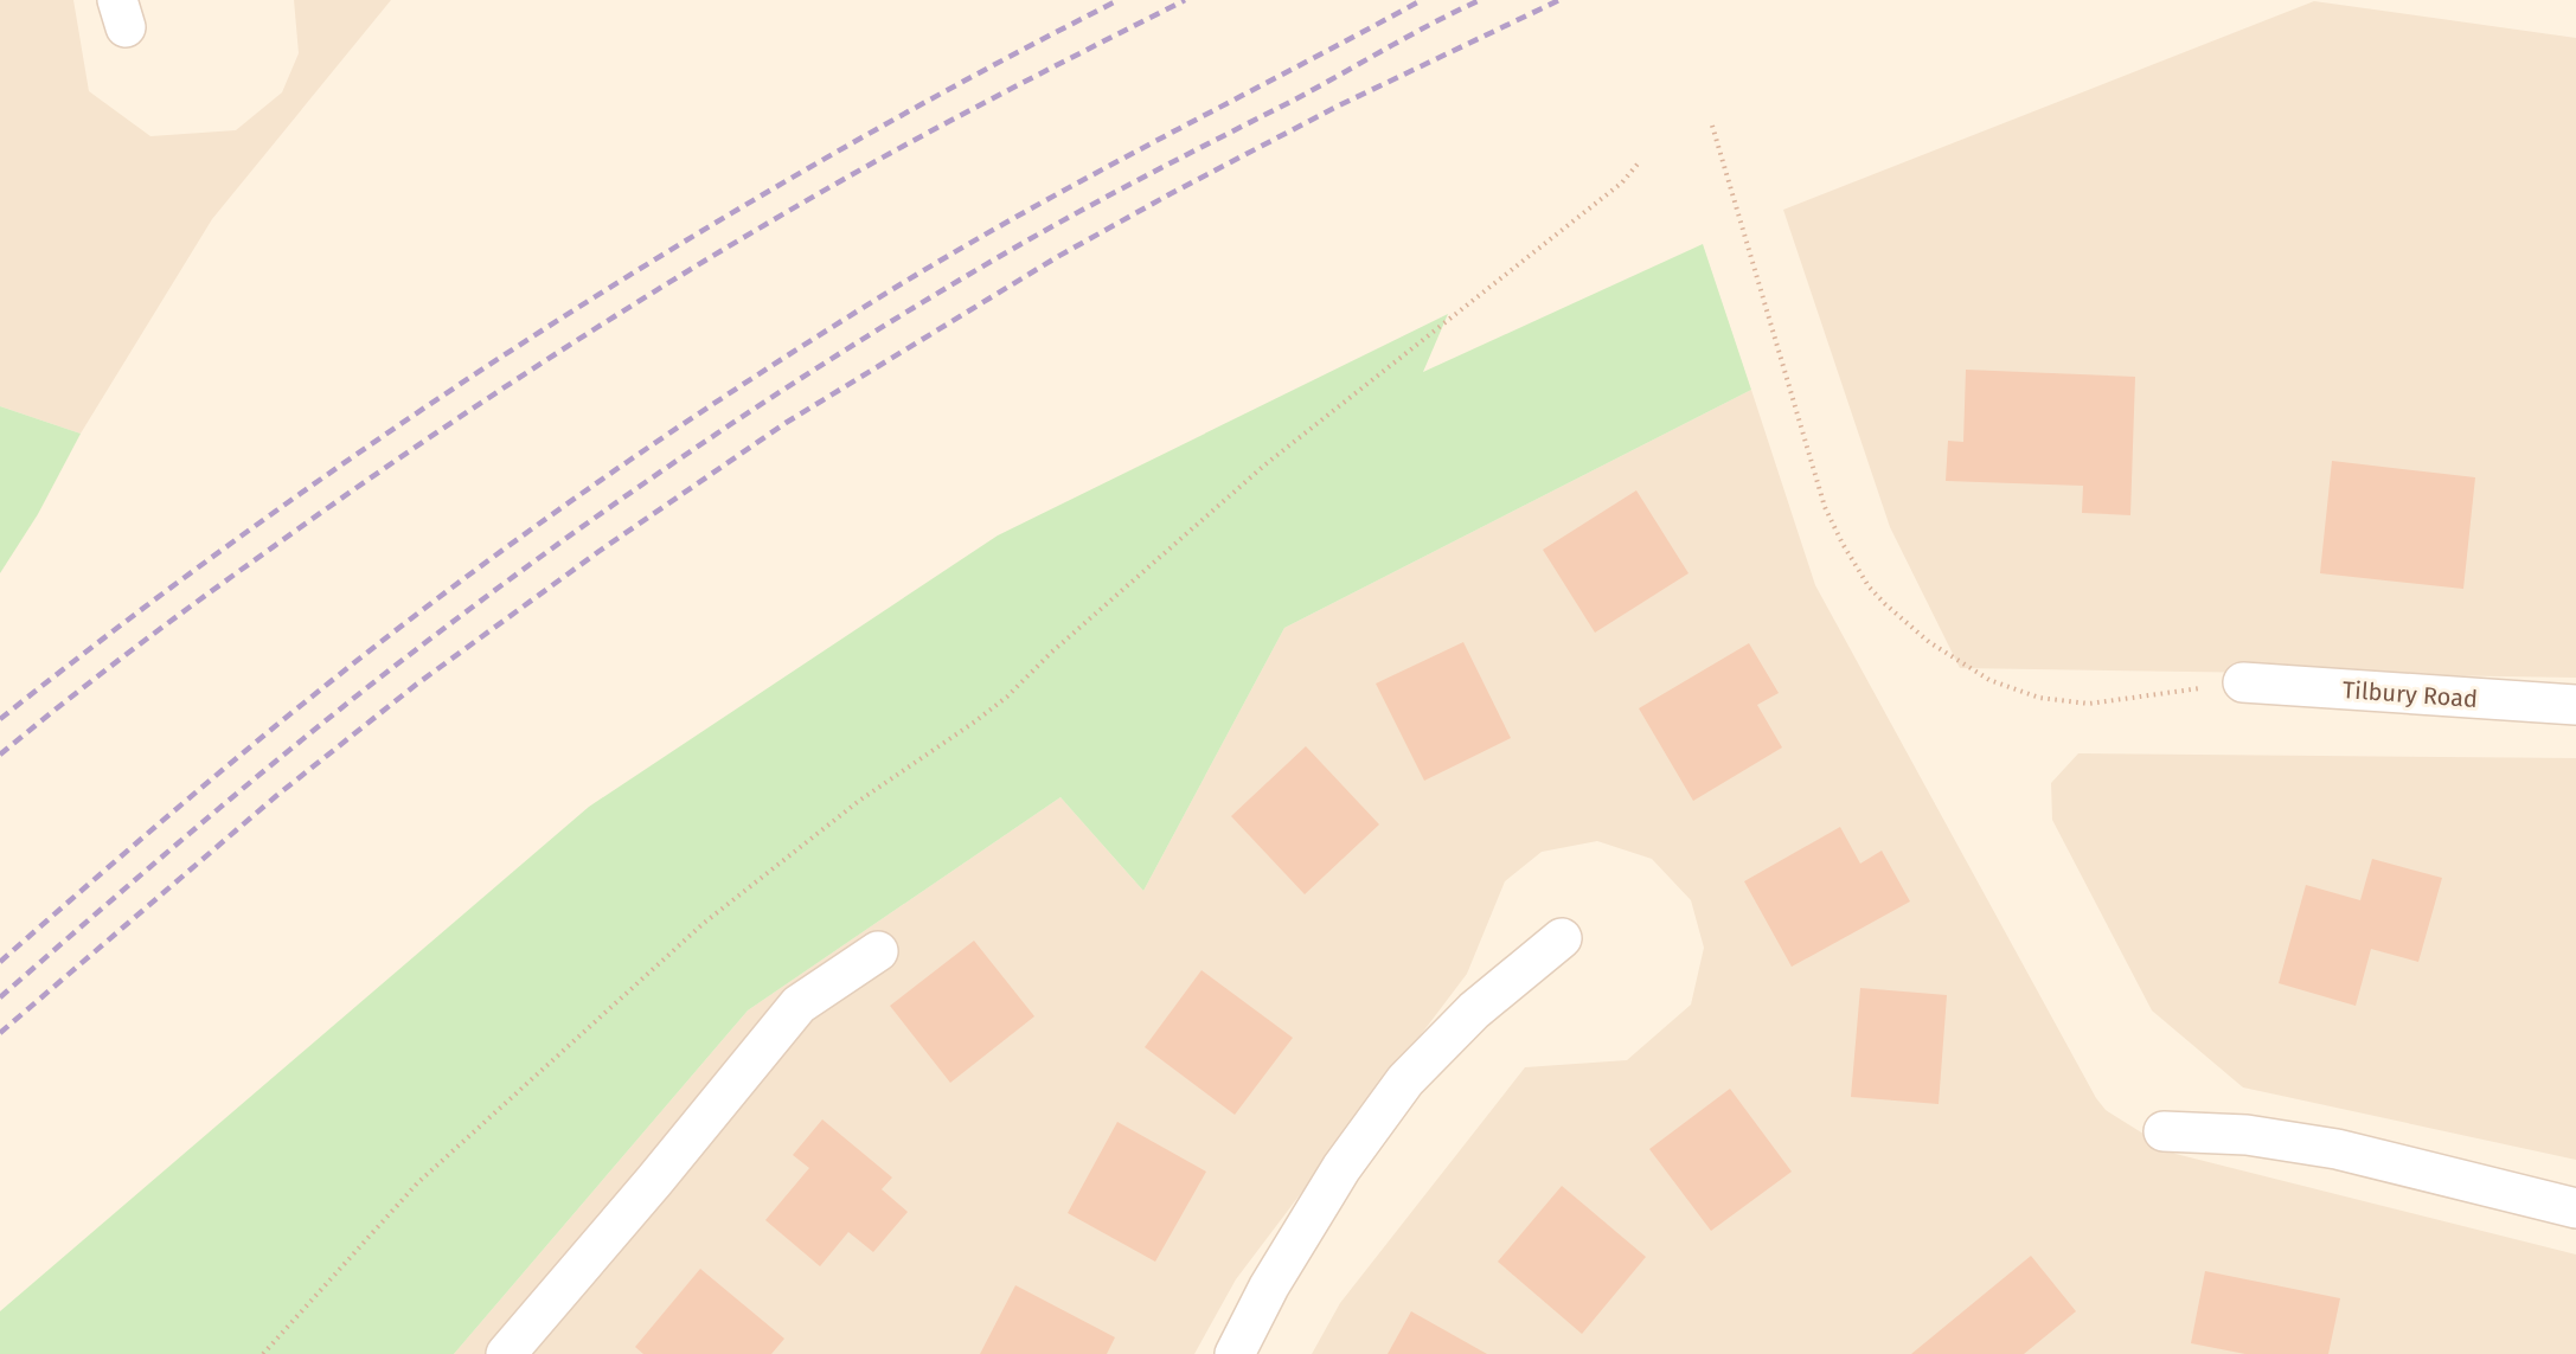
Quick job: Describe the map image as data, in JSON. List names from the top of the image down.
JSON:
{
  "streets": {
    "street": ["Tilbury Road"]
  }
}
